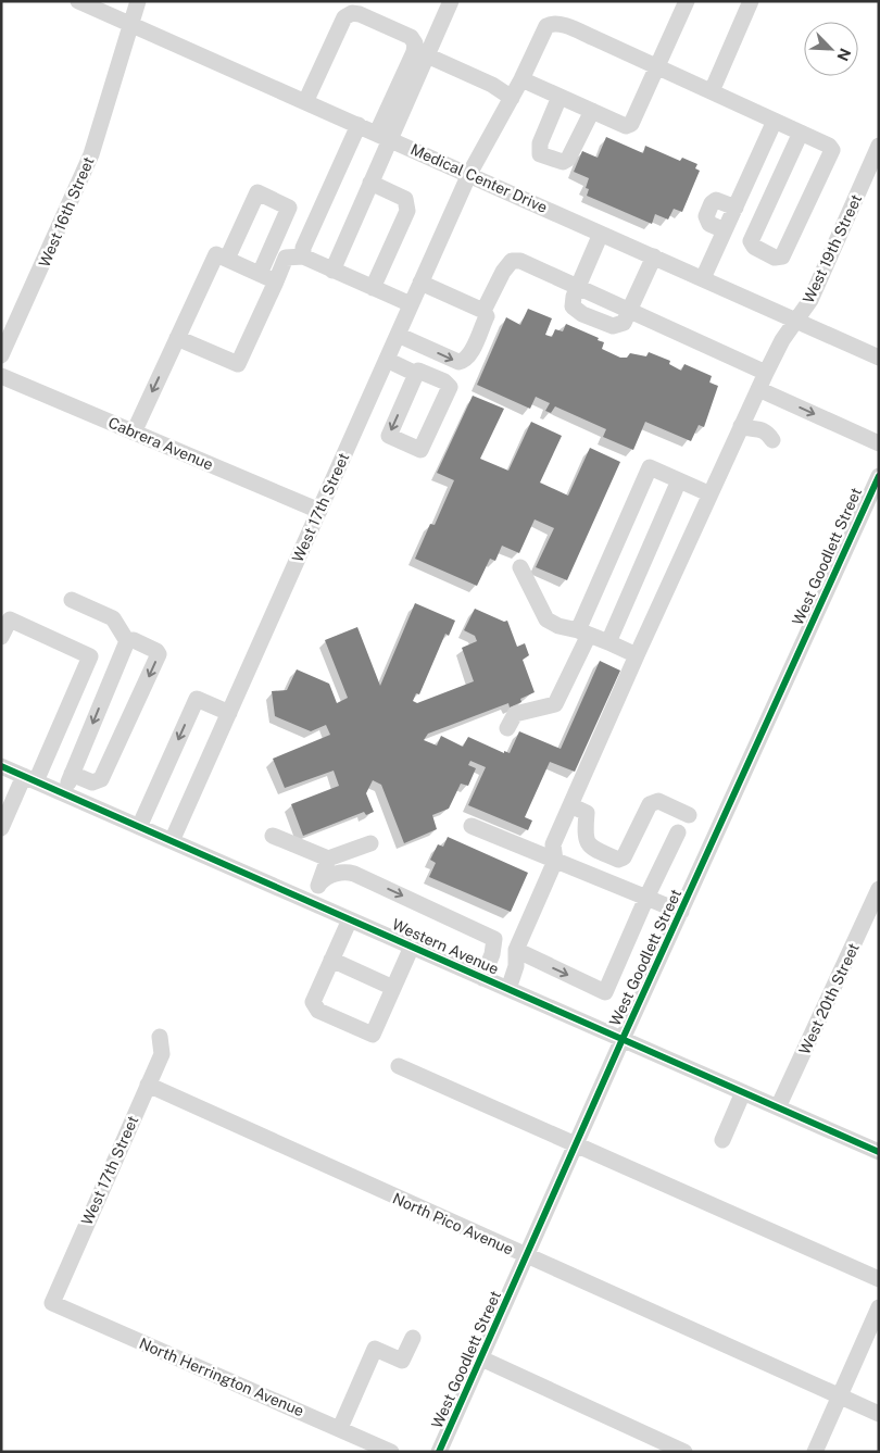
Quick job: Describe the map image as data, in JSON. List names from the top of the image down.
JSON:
{
  "streets": {
    "street": [
      "Medical Center Drive",
      "West 16th Street",
      "West 19th Street",
      "Cabrera Avenue",
      "West 17th Street",
      "West Goodlett Street",
      "Western Avenue",
      "West 20th Street",
      "North Pico Avenue",
      "North Herrington Avenue"
    ]
  },
  "crossings": [
    ["Medical Center Drive", "West 16th Street"],
    ["Medical Center Drive", "West 19th Street"],
    ["Medical Center Drive", "West 17th Street"],
    ["West 19th Street", "Western Avenue"],
    ["Cabrera Avenue", "West 17th Street"],
    ["West 17th Street", "Western Avenue"],
    ["West 17th Street", "North Pico Avenue"],
    ["West 17th Street", "North Herrington Avenue"],
    ["West Goodlett Street", "Western Avenue"],
    ["West Goodlett Street", "North Pico Avenue"],
    ["Western Avenue", "West 20th Street"]
  ],
  "north": "bottom right"
}
